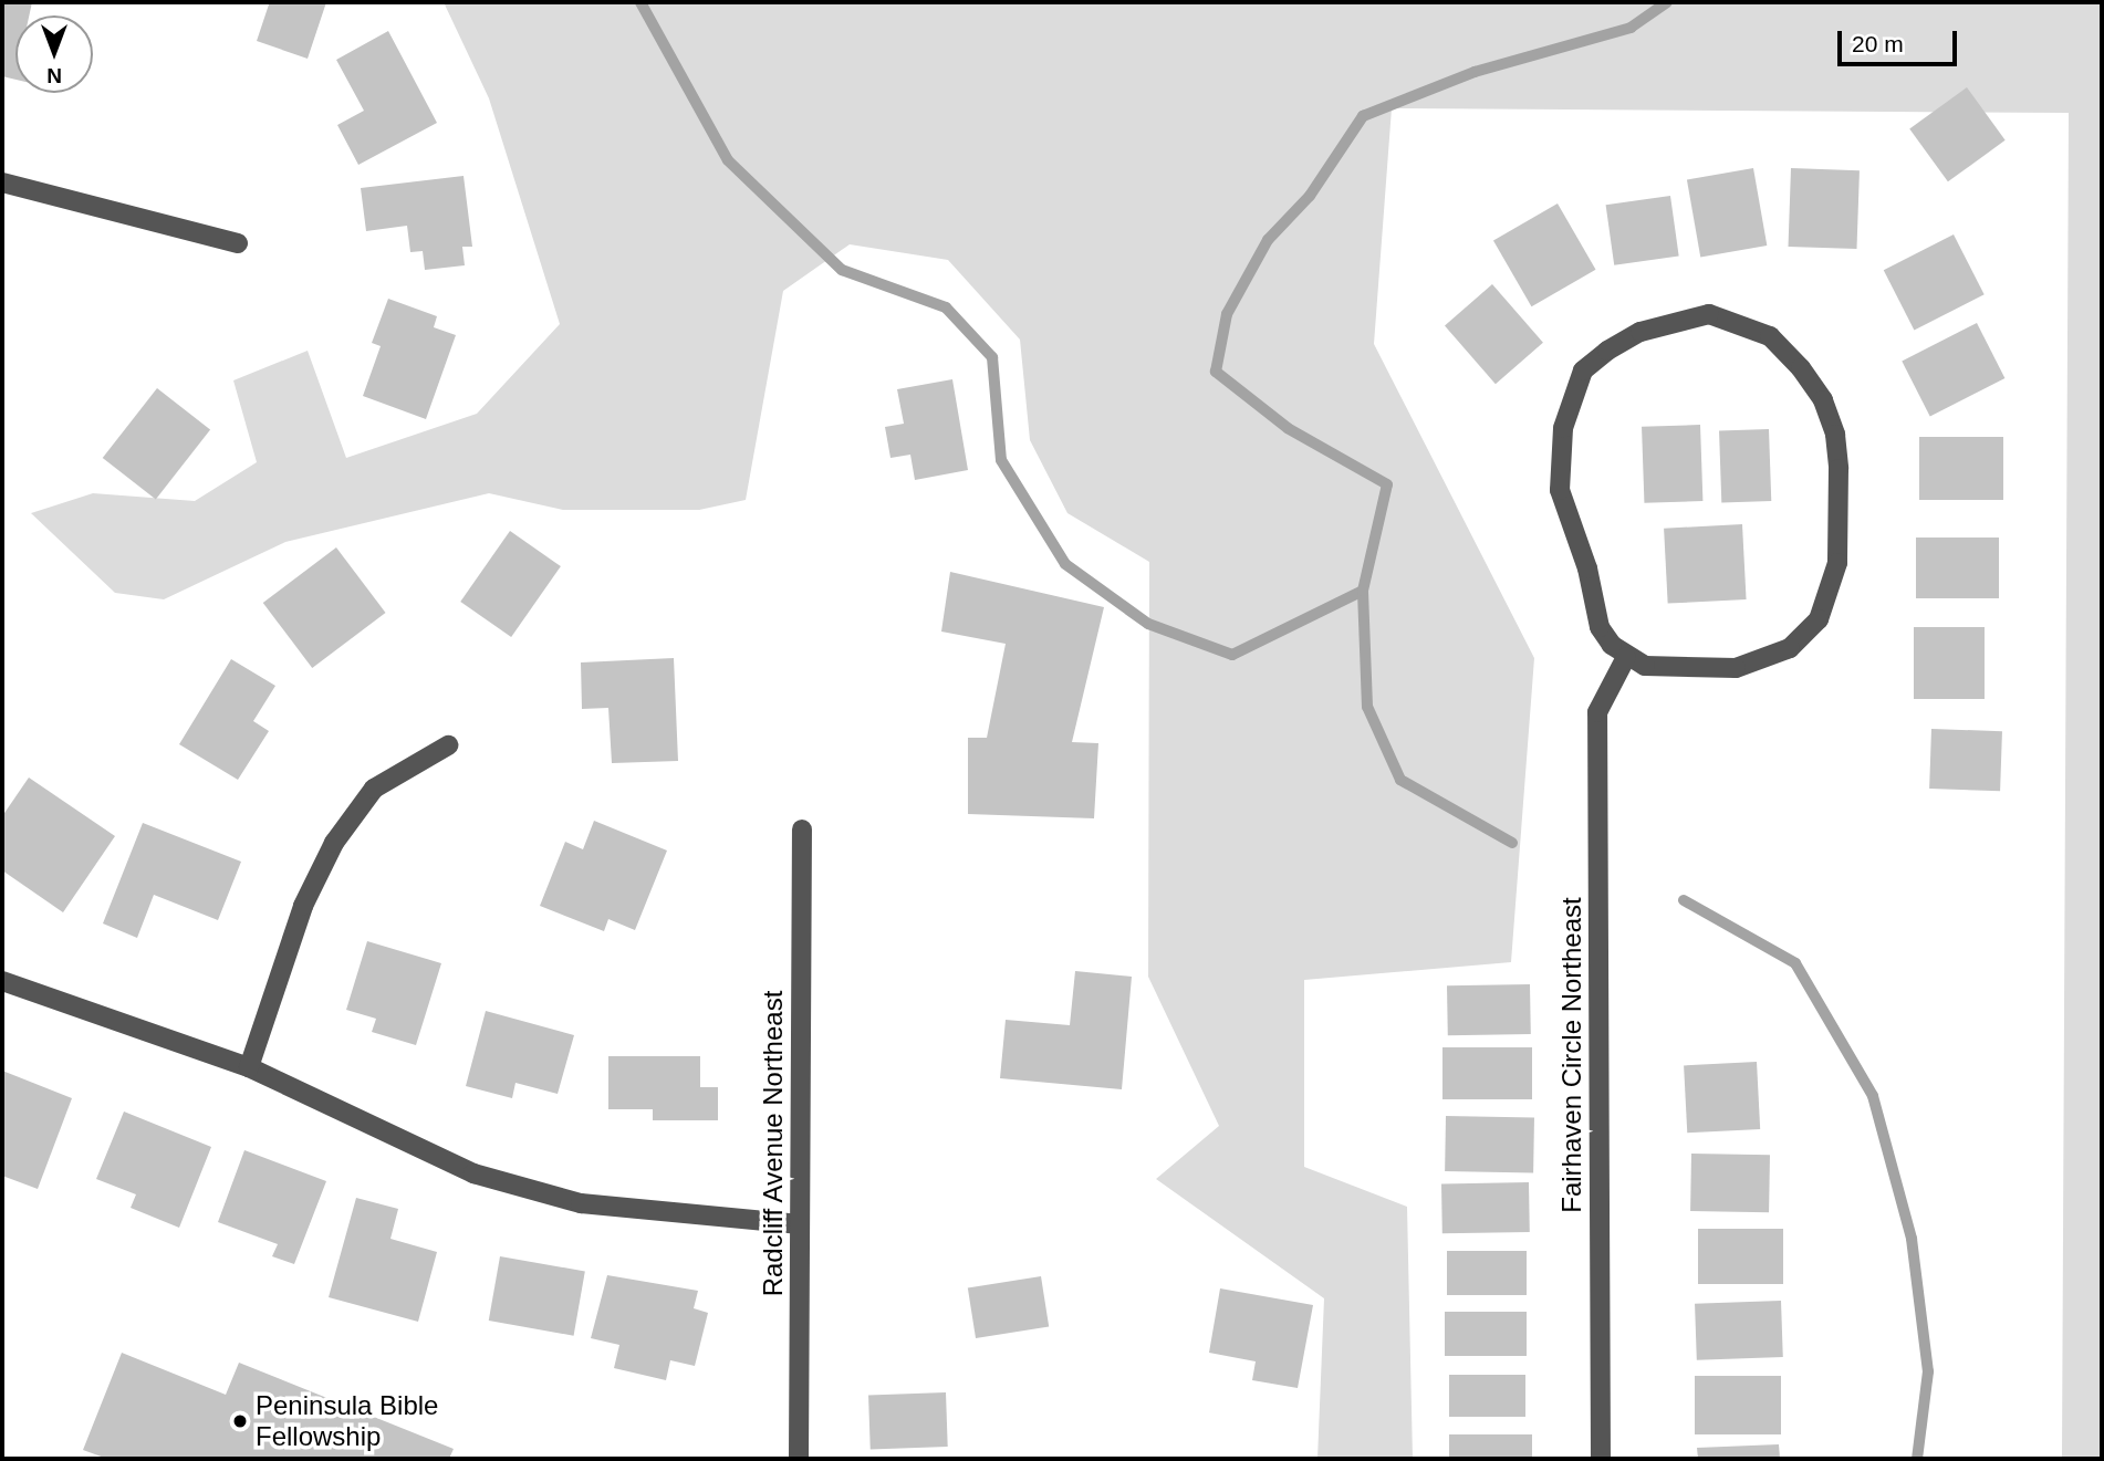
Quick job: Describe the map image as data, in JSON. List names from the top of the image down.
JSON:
{
  "streets": {
    "street": ["Fairhaven Circle Northeast", "Radcliff Avenue Northeast"]
  },
  "places": ["Peninsula Bible Fellowship"],
  "scale_bar": "20 m",
  "north": "bottom"
}
